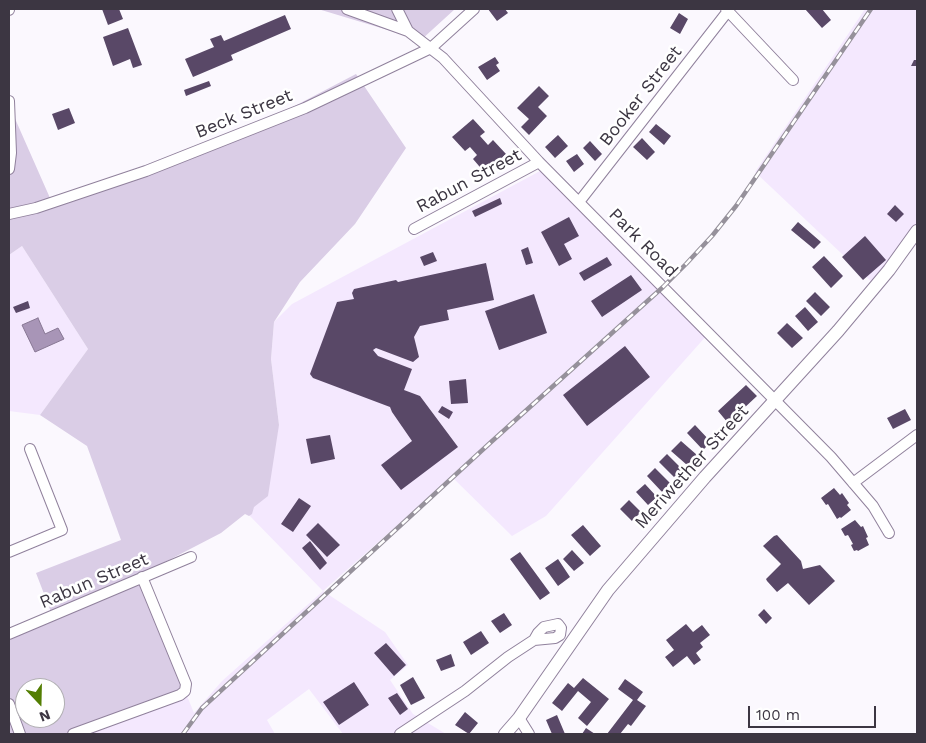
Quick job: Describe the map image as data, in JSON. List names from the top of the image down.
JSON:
{
  "streets": {
    "street": [
      "Booker Street",
      "Beck Street",
      "Rabun Street",
      "Park Road",
      "Meriwether Street"
    ]
  },
  "crossings": [
    ["Booker Street", "Park Road"],
    ["Beck Street", "Park Road"],
    ["Rabun Street", "Park Road"],
    ["Park Road", "Meriwether Street"]
  ],
  "scale_bar": "100 m",
  "north": "bottom"
}
